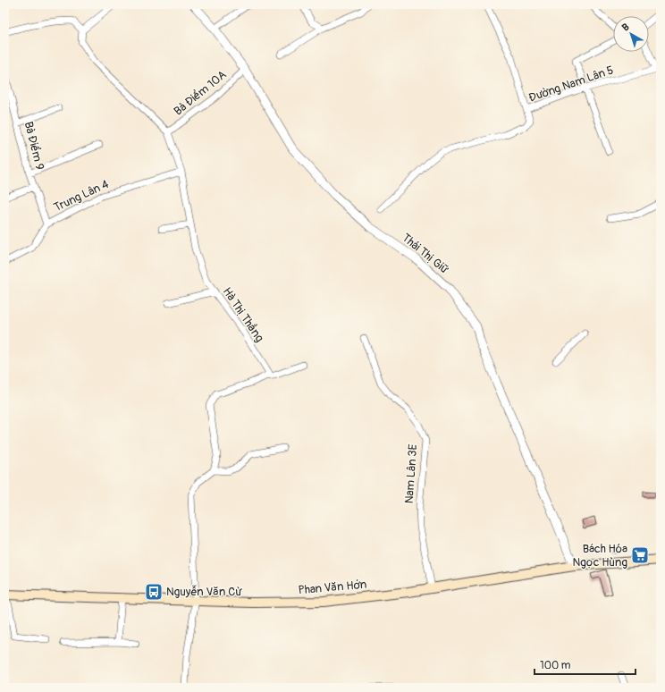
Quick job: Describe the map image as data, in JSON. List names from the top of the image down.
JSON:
{
  "streets": {
    "main road": ["Phan Văn Hớn"],
    "street": [
      "Đường Nam Lân 5",
      "Bà Điểm 10A",
      "Bà Điểm 9",
      "Trung Lân 4",
      "Thái Thị Giữ",
      "Hà Thị Thắng",
      "Nam Lân 3E"
    ]
  },
  "crossings": [
    ["Bà Điểm 10A", "Thái Thị Giữ"],
    ["Bà Điểm 10A", "Hà Thị Thắng"],
    ["Bà Điểm 9", "Trung Lân 4"],
    ["Trung Lân 4", "Hà Thị Thắng"],
    ["Thái Thị Giữ", "Phan Văn Hớn"],
    ["Nam Lân 3E", "Phan Văn Hớn"]
  ],
  "places": {
    "supermarket": ["Bách Hóa Ngọc Hùng"],
    "bus stop": ["Nguyễn Văn Cừ"]
  },
  "scale_bar": "100 m",
  "north": "top left"
}
